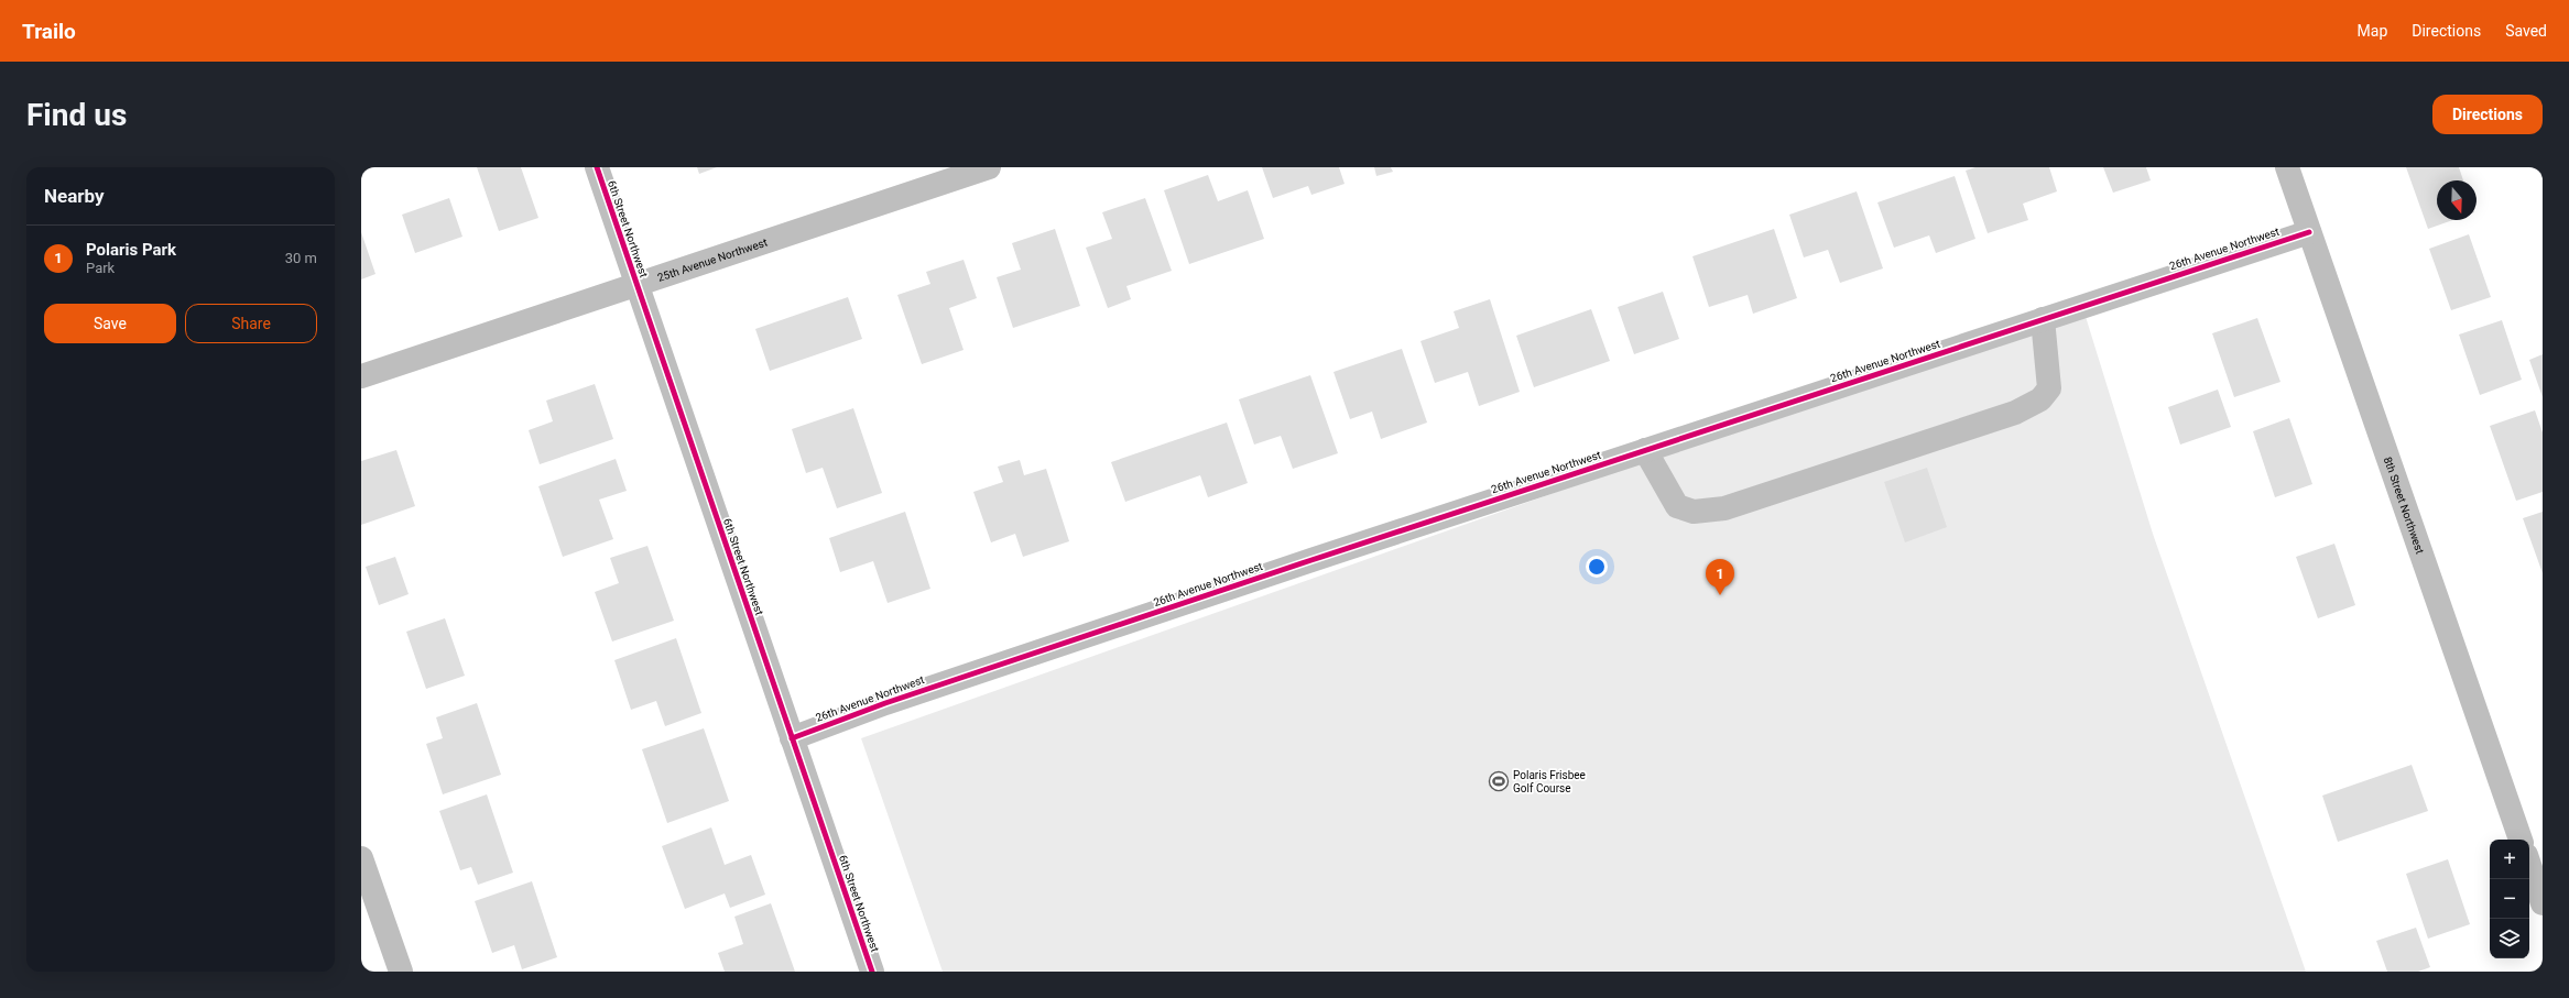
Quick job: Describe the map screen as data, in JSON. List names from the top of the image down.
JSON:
{
  "streets": {
    "street": [
      "6th Street Northwest",
      "26th Avenue Northwest",
      "25th Avenue Northwest",
      "8th Street Northwest"
    ]
  },
  "crossings": [
    ["6th Street Northwest", "26th Avenue Northwest"],
    ["6th Street Northwest", "25th Avenue Northwest"],
    ["26th Avenue Northwest", "8th Street Northwest"]
  ],
  "places": {
    "sports": ["Polaris Frisbee Golf Course"]
  },
  "north": "bottom",
  "page": {
    "header": "Trailo",
    "nav": ["Map", "Directions", "Saved"],
    "buttons": [
      "Directions",
      ["Save", "Share"]
    ],
    "title": "Find us",
    "heading": "Nearby",
    "list": [
      {
        "mark": "1",
        "name": "Polaris Park",
        "note": "Park",
        "value": "30 m"
      }
    ],
    "pins": "1",
    "map_buttons": ["+", "−"]
  }
}
